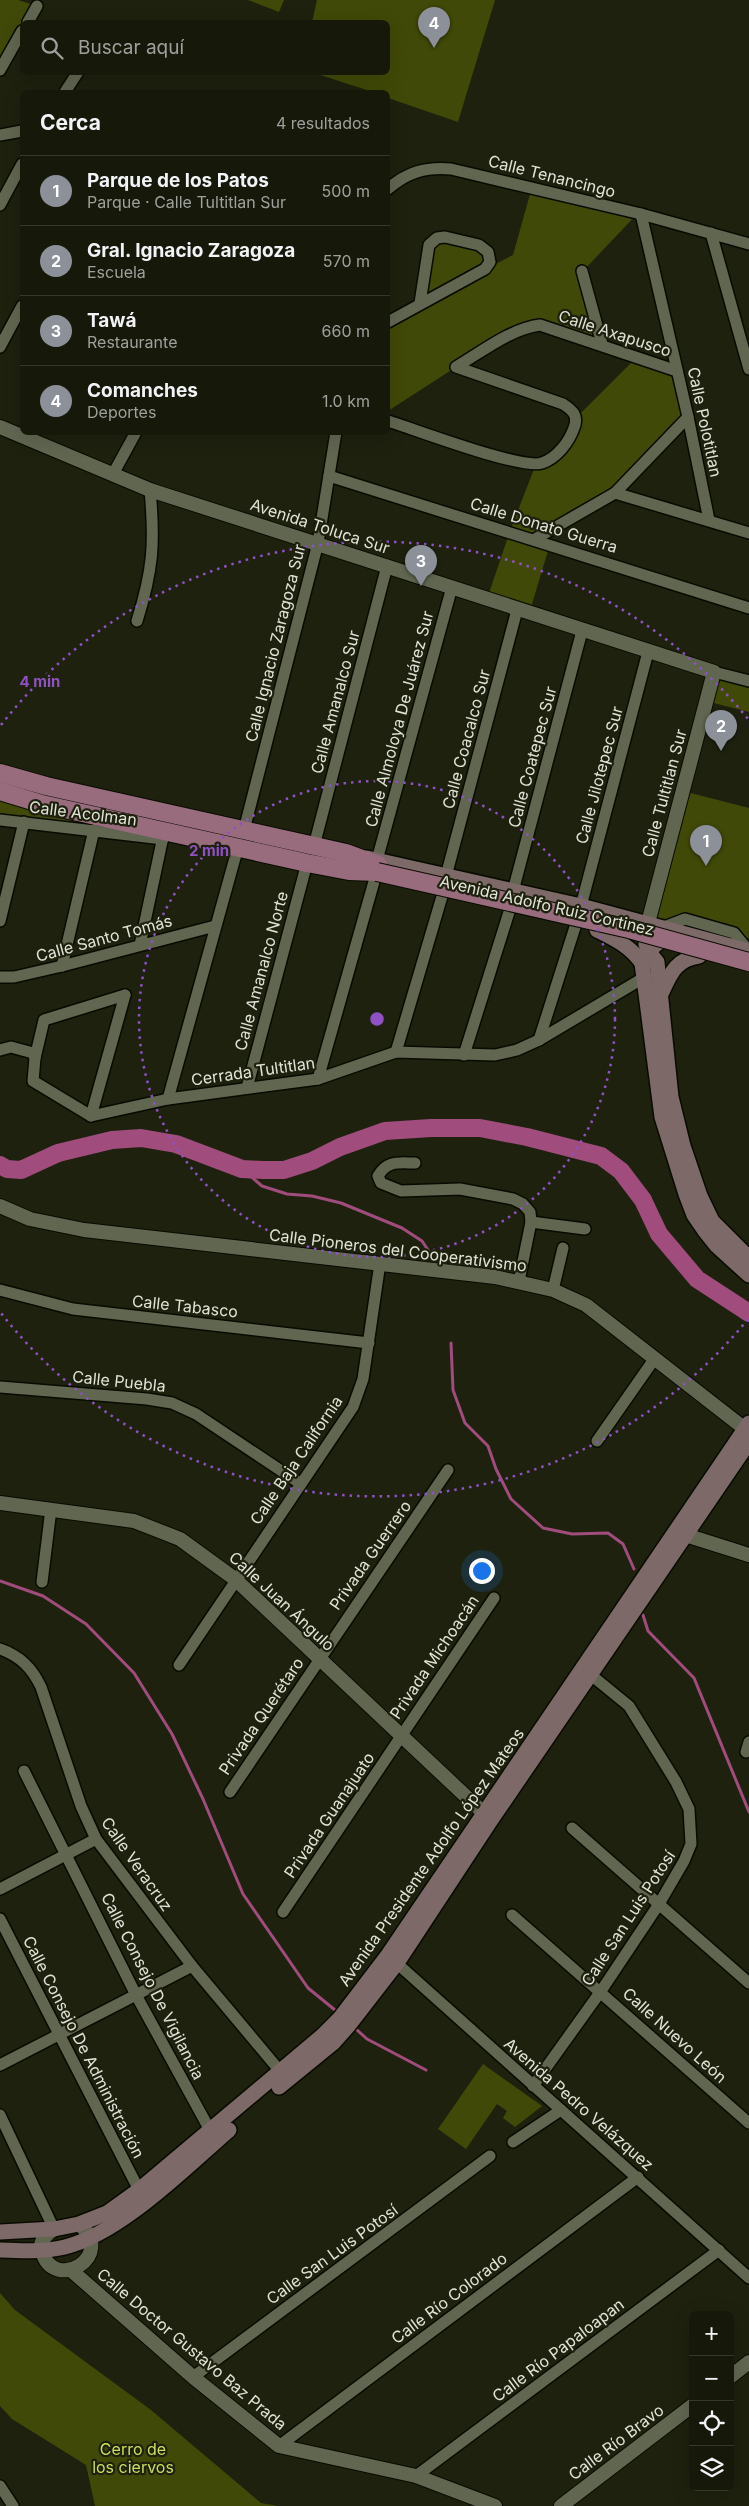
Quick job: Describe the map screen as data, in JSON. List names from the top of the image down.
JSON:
{
  "streets": {
    "main road": ["Avenida Adolfo Ruiz Cortinez", "Avenida Presidente Adolfo López Mateos"],
    "street": [
      "Calle Tenancingo",
      "Calle Axapusco",
      "Calle Polotitlan",
      "Calle Donato Guerra",
      "Avenida Toluca Sur",
      "Calle Ignacio Zaragoza Sur",
      "Calle Amanalco Sur",
      "Calle Almoloya De Juárez Sur",
      "Calle Coacalco Sur",
      "Calle Coatepec Sur",
      "Calle Jilotepec Sur",
      "Calle Tultitlan Sur",
      "Calle Acolman",
      "Calle Santo Tomás",
      "Calle Amanalco Norte",
      "Cerrada Tultitlan",
      "Calle Pioneros del Cooperativismo",
      "Calle Tabasco",
      "Calle Puebla",
      "Calle Baja California",
      "Privada Guerrero",
      "Calle Juan Ángulo",
      "Privada Michoacán",
      "Privada Querétaro",
      "Privada Guanajuato",
      "Calle Veracruz",
      "Calle San Luis Potosí",
      "Calle Consejo De Vigilancia",
      "Calle Nuevo León",
      "Calle Consejo De Administración",
      "Avenida Pedro Velázquez",
      "Calle Río Colorado",
      "Calle Doctor Gustavo Baz Prada",
      "Calle Río Papaloapan",
      "Calle Río Bravo"
    ]
  },
  "crossings": [
    ["Calle Tenancingo", "Calle Polotitlan"],
    ["Calle Axapusco", "Calle Polotitlan"],
    ["Calle Donato Guerra", "Calle Ignacio Zaragoza Sur"],
    ["Avenida Toluca Sur", "Calle Ignacio Zaragoza Sur"],
    ["Avenida Toluca Sur", "Calle Amanalco Sur"],
    ["Avenida Toluca Sur", "Calle Almoloya De Juárez Sur"],
    ["Avenida Toluca Sur", "Calle Coacalco Sur"],
    ["Avenida Toluca Sur", "Calle Coatepec Sur"],
    ["Avenida Toluca Sur", "Calle Jilotepec Sur"],
    ["Avenida Toluca Sur", "Calle Tultitlan Sur"],
    ["Calle Ignacio Zaragoza Sur", "Avenida Adolfo Ruiz Cortinez"],
    ["Calle Amanalco Sur", "Avenida Adolfo Ruiz Cortinez"],
    ["Calle Almoloya De Juárez Sur", "Avenida Adolfo Ruiz Cortinez"],
    ["Calle Almoloya De Juárez Sur", "Cerrada Tultitlan"],
    ["Calle Coacalco Sur", "Avenida Adolfo Ruiz Cortinez"],
    ["Calle Coatepec Sur", "Avenida Adolfo Ruiz Cortinez"],
    ["Calle Jilotepec Sur", "Avenida Adolfo Ruiz Cortinez"],
    ["Calle Tultitlan Sur", "Avenida Adolfo Ruiz Cortinez"],
    ["Calle Acolman", "Avenida Adolfo Ruiz Cortinez"],
    ["Avenida Adolfo Ruiz Cortinez", "Calle Amanalco Norte"],
    ["Avenida Adolfo Ruiz Cortinez", "Cerrada Tultitlan"],
    ["Calle Amanalco Norte", "Cerrada Tultitlan"],
    ["Calle Pioneros del Cooperativismo", "Calle Baja California"],
    ["Calle Pioneros del Cooperativismo", "Avenida Presidente Adolfo López Mateos"],
    ["Calle Tabasco", "Calle Baja California"],
    ["Calle Puebla", "Calle Baja California"],
    ["Calle Baja California", "Calle Juan Ángulo"],
    ["Privada Guerrero", "Calle Juan Ángulo"],
    ["Privada Guerrero", "Privada Querétaro"],
    ["Calle Juan Ángulo", "Privada Michoacán"],
    ["Calle Juan Ángulo", "Privada Querétaro"],
    ["Calle Juan Ángulo", "Privada Guanajuato"],
    ["Calle Juan Ángulo", "Avenida Presidente Adolfo López Mateos"],
    ["Privada Michoacán", "Privada Guanajuato"],
    ["Avenida Presidente Adolfo López Mateos", "Calle Veracruz"],
    ["Avenida Presidente Adolfo López Mateos", "Calle San Luis Potosí"],
    ["Avenida Presidente Adolfo López Mateos", "Calle Consejo De Vigilancia"],
    ["Avenida Presidente Adolfo López Mateos", "Calle Consejo De Administración"],
    ["Avenida Presidente Adolfo López Mateos", "Avenida Pedro Velázquez"],
    ["Avenida Presidente Adolfo López Mateos", "Calle Doctor Gustavo Baz Prada"],
    ["Calle San Luis Potosí", "Calle Nuevo León"],
    ["Calle San Luis Potosí", "Avenida Pedro Velázquez"],
    ["Calle San Luis Potosí", "Calle Doctor Gustavo Baz Prada"],
    ["Avenida Pedro Velázquez", "Calle Río Colorado"],
    ["Avenida Pedro Velázquez", "Calle Río Papaloapan"],
    ["Calle Río Colorado", "Calle Doctor Gustavo Baz Prada"],
    ["Calle Doctor Gustavo Baz Prada", "Calle Río Papaloapan"]
  ],
  "parks": ["Cerro de los ciervos"],
  "page": {
    "pins": [
      "4",
      "3",
      "2",
      "1"
    ],
    "search": "Buscar aquí",
    "heading": ["Cerca", "4 resultados"],
    "list": [
      {
        "mark": "1",
        "name": "Parque de los Patos",
        "note": "Parque · Calle Tultitlan Sur",
        "value": "500 m"
      },
      {
        "mark": "2",
        "name": "Gral. Ignacio Zaragoza",
        "note": "Escuela",
        "value": "570 m"
      },
      {
        "mark": "3",
        "name": "Tawá",
        "note": "Restaurante",
        "value": "660 m"
      },
      {
        "mark": "4",
        "name": "Comanches",
        "note": "Deportes",
        "value": "1.0 km"
      }
    ],
    "map_buttons": ["+", "−"]
  },
  "rings": ["4 min", "2 min"]
}
